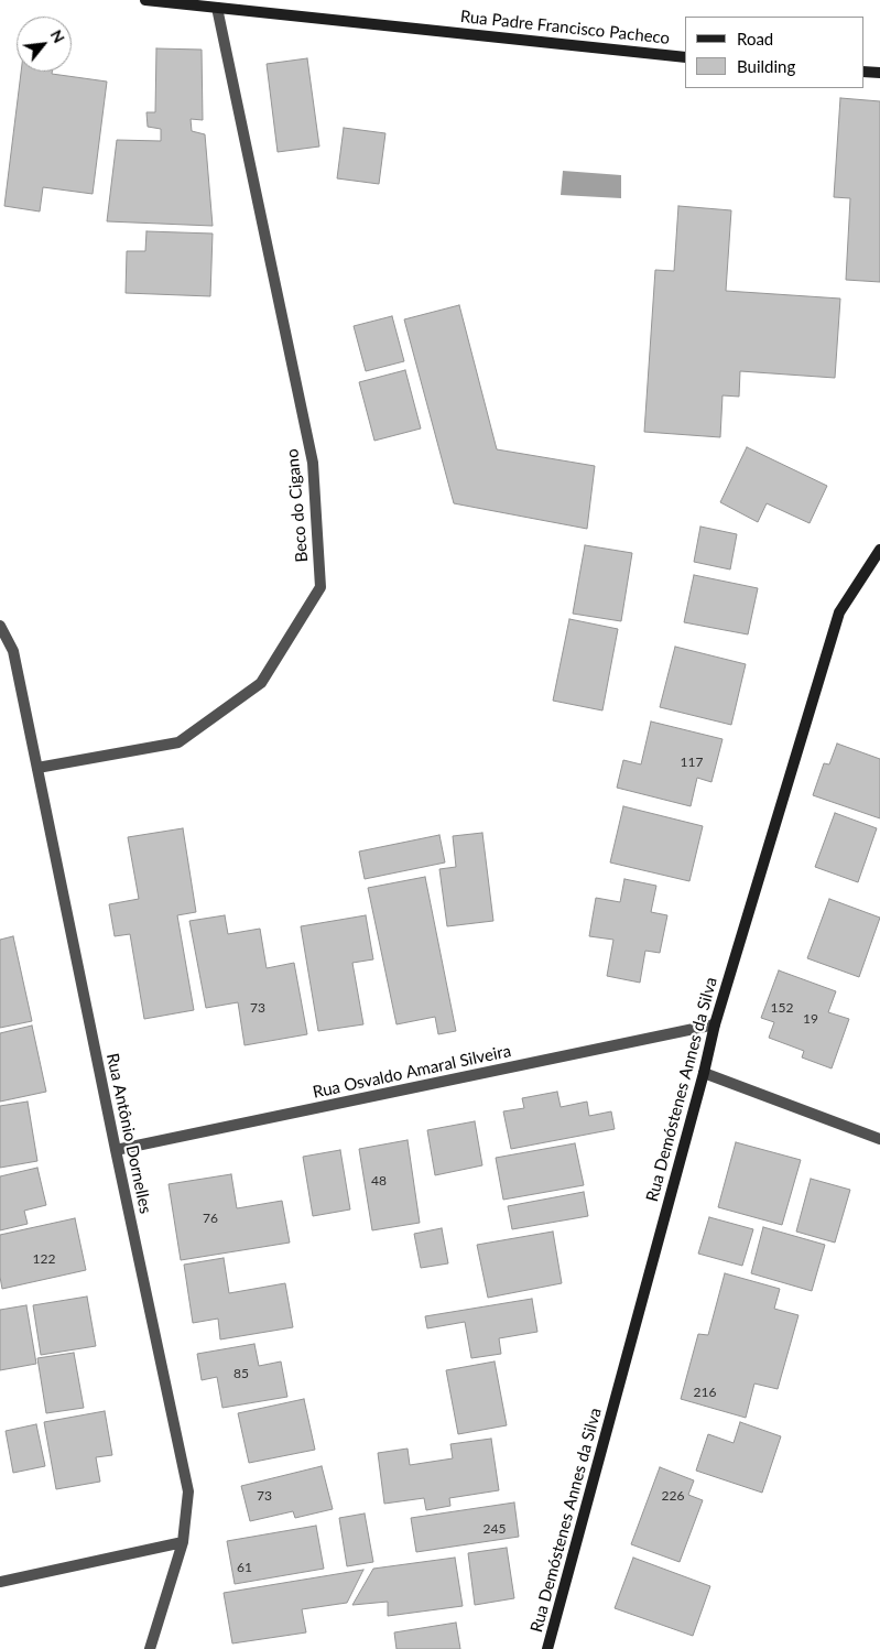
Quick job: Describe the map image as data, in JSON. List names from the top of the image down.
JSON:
{
  "streets": {
    "street": [
      "Rua Padre Francisco Pacheco",
      "Beco do Cigano",
      "Rua Osvaldo Amaral Silveira",
      "Rua Demóstenes Annes da Silva",
      "Rua Antônio Dornelles"
    ]
  },
  "crossings": [
    ["Rua Padre Francisco Pacheco", "Beco do Cigano"],
    ["Beco do Cigano", "Rua Antônio Dornelles"],
    ["Rua Osvaldo Amaral Silveira", "Rua Demóstenes Annes da Silva"],
    ["Rua Osvaldo Amaral Silveira", "Rua Antônio Dornelles"]
  ],
  "house_numbers": [
    "117",
    "73",
    "152",
    "19",
    "48",
    "76",
    "122",
    "85",
    "216",
    "73",
    "226",
    "245",
    "61"
  ],
  "legend": ["Road", "Building"],
  "north": "top right"
}
